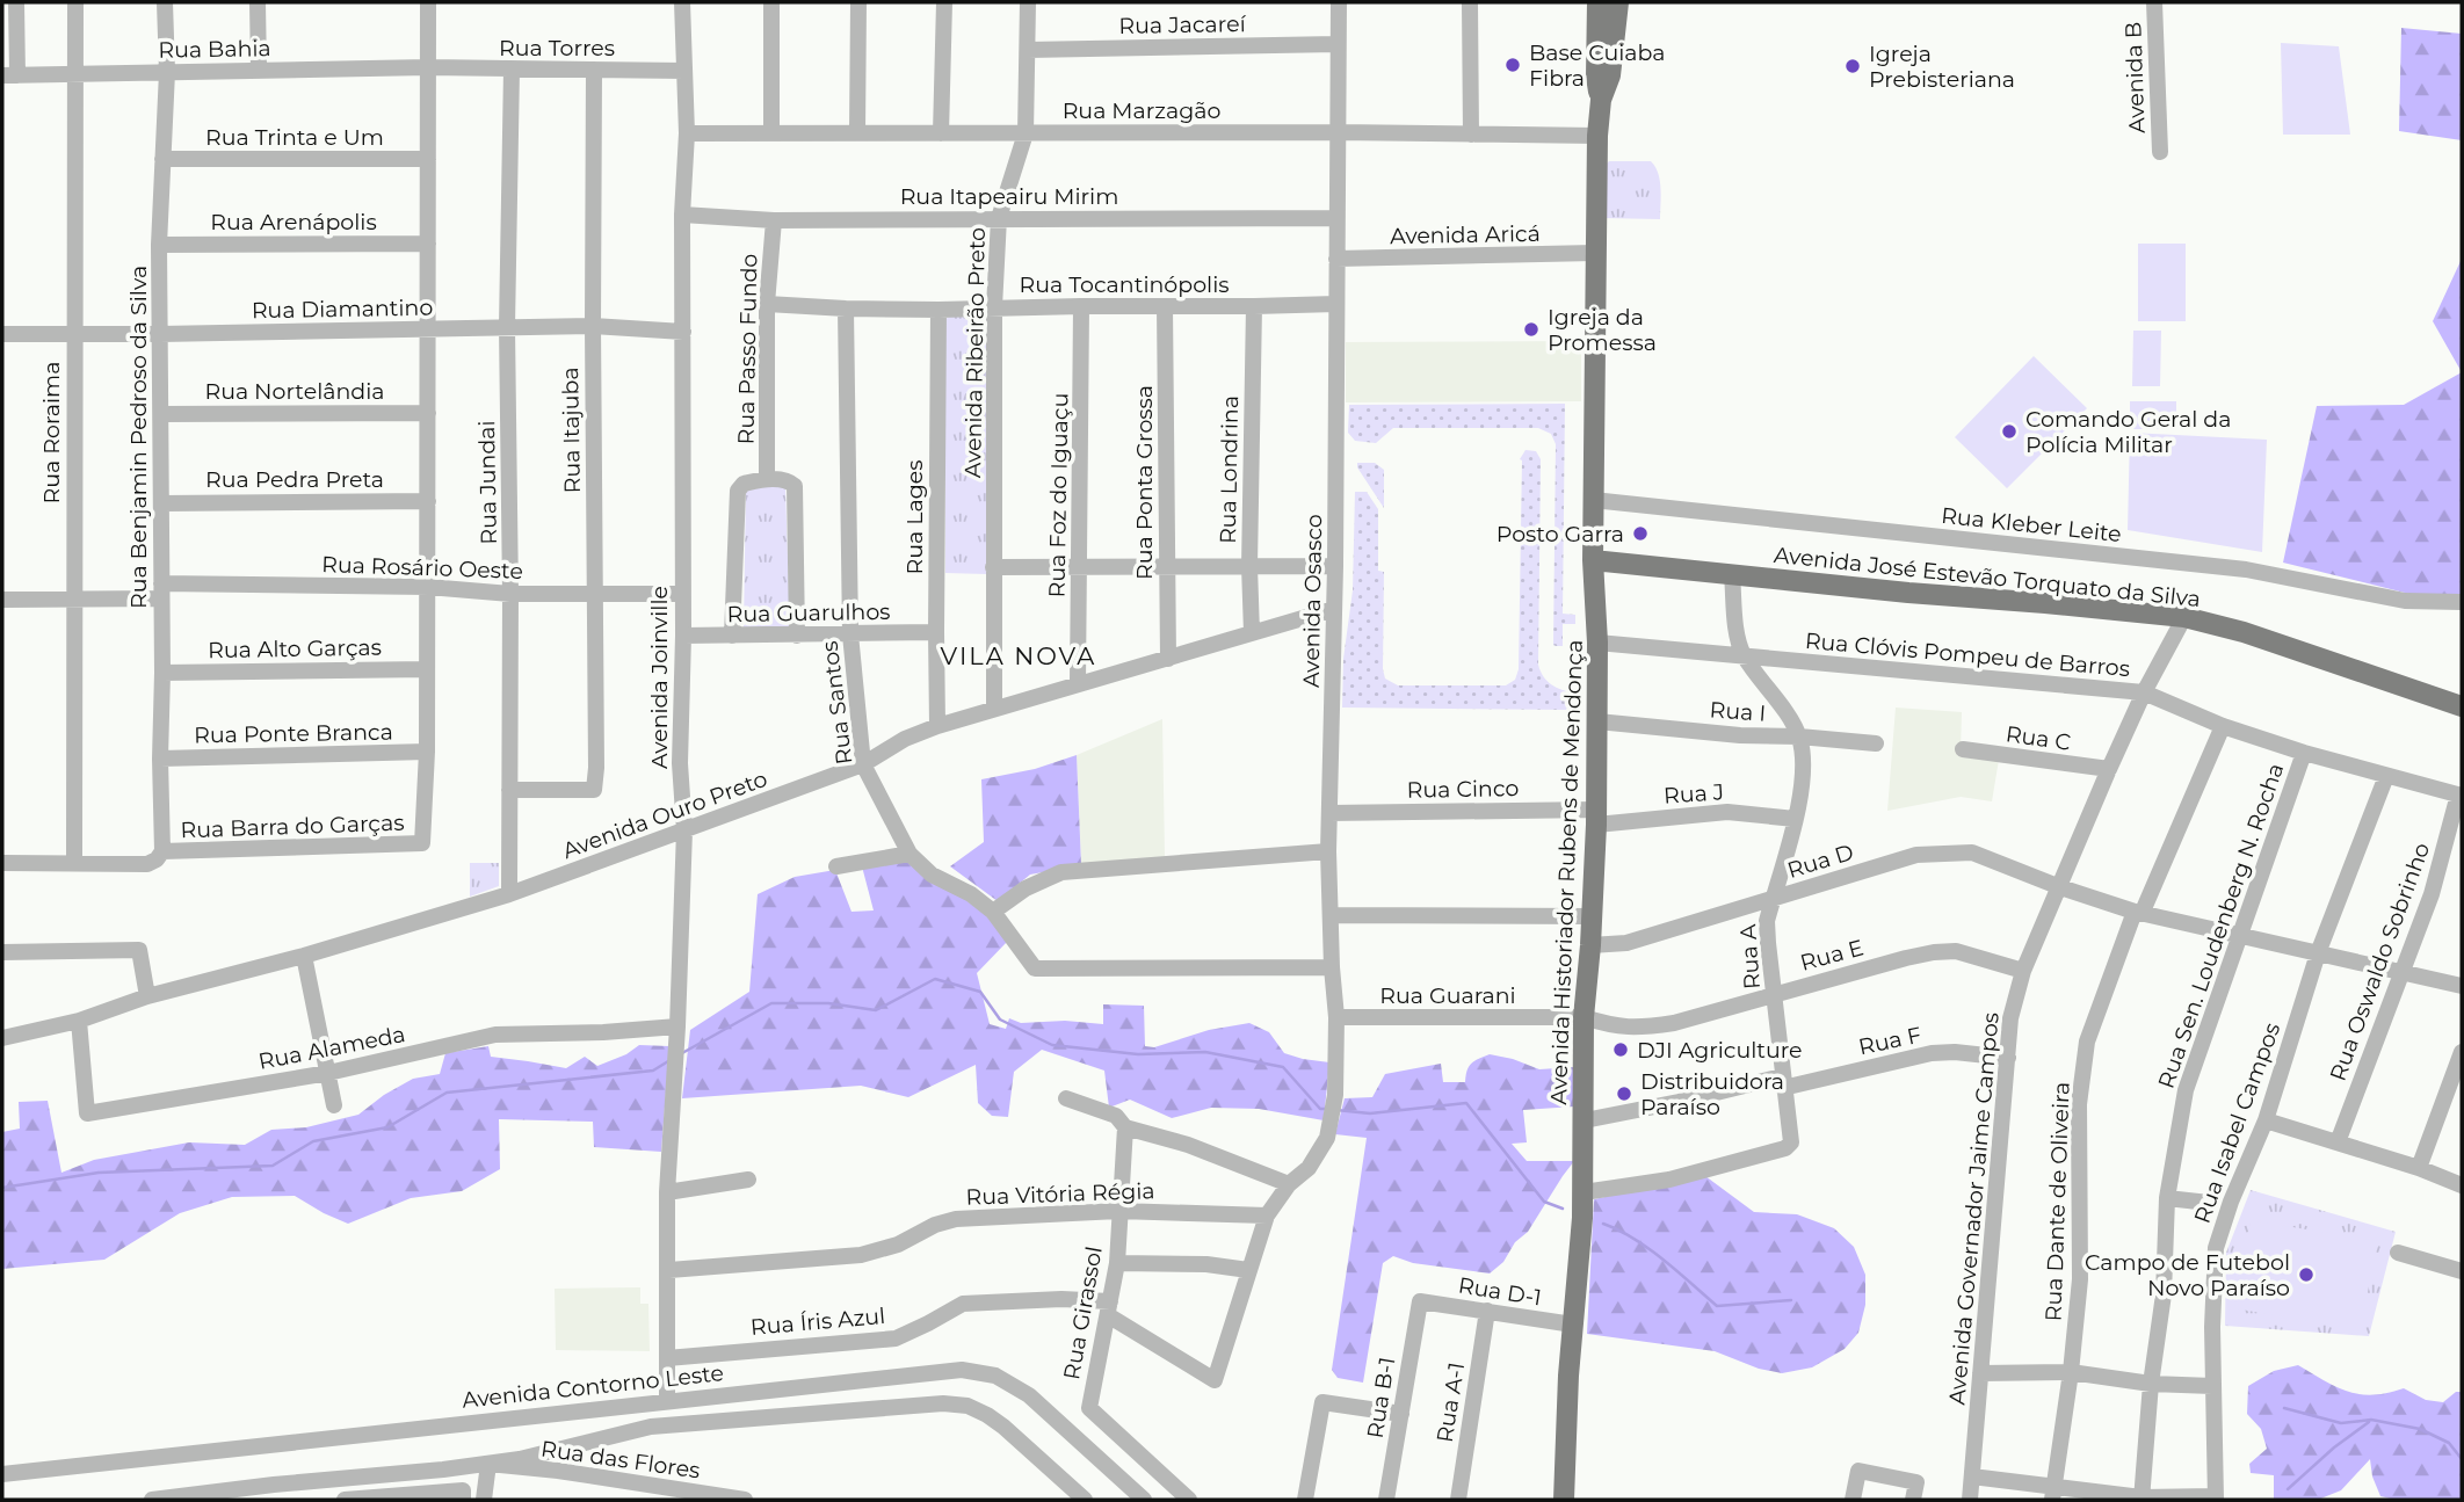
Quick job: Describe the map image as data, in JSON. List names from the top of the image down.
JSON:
{
  "streets": {
    "main road": ["Avenida José Estevão Torquato da Silva", "Avenida Historiador Rubens de Mendonça"],
    "street": [
      "Rua Jacareí",
      "Rua Torres",
      "Rua Bahia",
      "Avenida B",
      "Rua Marzagão",
      "Rua Trinta e Um",
      "Rua Itapeairu Mirim",
      "Rua Arenápolis",
      "Avenida Aricá",
      "Rua Tocantinópolis",
      "Rua Diamantino",
      "Rua Passo Fundo",
      "Avenida Ribeirão Preto",
      "Rua Nortelândia",
      "Rua Itajuba",
      "Rua Roraima",
      "Rua Benjamin Pedroso da Silva",
      "Rua Londrina",
      "Rua Pedra Preta",
      "Rua Jundai",
      "Rua Ponta Grossa",
      "Rua Foz do Iguaçu",
      "Rua Lages",
      "Rua Kleber Leite",
      "Rua Rosário Oeste",
      "Avenida Osasco",
      "Rua Guarulhos",
      "Rua Alto Garças",
      "Rua Clóvis Pompeu de Barros",
      "Avenida Joinville",
      "Rua Santos",
      "Rua I",
      "Rua Ponte Branca",
      "Rua C",
      "Rua Cinco",
      "Rua J",
      "Avenida Ouro Preto",
      "Rua Barra do Garças",
      "Rua D",
      "Rua Sen. Loudenberg N. Rocha",
      "Rua E",
      "Rua A",
      "Rua Oswaldo Sobrinho",
      "Rua Guarani",
      "Rua F",
      "Rua Alameda",
      "Rua Isabel Campos",
      "Rua Vitória Régia",
      "Rua Dante de Oliveira",
      "Avenida Governador Jaime Campos",
      "Rua D-1",
      "Rua Girassol",
      "Rua Íris Azul",
      "Avenida Contorno Leste",
      "Rua B-1",
      "Rua A-1",
      "Rua das Flores"
    ]
  },
  "crossings": [
    ["Rua Jacareí", "Avenida Ribeirão Preto"],
    ["Rua Jacareí", "Avenida Osasco"],
    ["Rua Torres", "Rua Bahia"],
    ["Rua Torres", "Rua Itajuba"],
    ["Rua Torres", "Rua Jundai"],
    ["Rua Torres", "Avenida Joinville"],
    ["Rua Bahia", "Rua Roraima"],
    ["Rua Bahia", "Rua Benjamin Pedroso da Silva"],
    ["Rua Marzagão", "Avenida Ribeirão Preto"],
    ["Rua Marzagão", "Avenida Osasco"],
    ["Rua Marzagão", "Avenida Joinville"],
    ["Rua Marzagão", "Avenida Historiador Rubens de Mendonça"],
    ["Rua Trinta e Um", "Rua Benjamin Pedroso da Silva"],
    ["Rua Itapeairu Mirim", "Rua Passo Fundo"],
    ["Rua Itapeairu Mirim", "Avenida Ribeirão Preto"],
    ["Rua Itapeairu Mirim", "Avenida Osasco"],
    ["Rua Itapeairu Mirim", "Avenida Joinville"],
    ["Rua Arenápolis", "Rua Benjamin Pedroso da Silva"],
    ["Avenida Aricá", "Avenida Osasco"],
    ["Avenida Aricá", "Avenida Historiador Rubens de Mendonça"],
    ["Rua Tocantinópolis", "Rua Passo Fundo"],
    ["Rua Tocantinópolis", "Avenida Ribeirão Preto"],
    ["Rua Tocantinópolis", "Rua Londrina"],
    ["Rua Tocantinópolis", "Rua Ponta Grossa"],
    ["Rua Tocantinópolis", "Rua Foz do Iguaçu"],
    ["Rua Tocantinópolis", "Rua Lages"],
    ["Rua Tocantinópolis", "Avenida Osasco"],
    ["Rua Tocantinópolis", "Rua Santos"],
    ["Rua Diamantino", "Rua Itajuba"],
    ["Rua Diamantino", "Rua Roraima"],
    ["Rua Diamantino", "Rua Benjamin Pedroso da Silva"],
    ["Rua Diamantino", "Rua Jundai"],
    ["Rua Diamantino", "Avenida Joinville"],
    ["Avenida Ribeirão Preto", "Avenida Ouro Preto"],
    ["Rua Nortelândia", "Rua Benjamin Pedroso da Silva"],
    ["Rua Itajuba", "Rua Jundai"],
    ["Rua Itajuba", "Rua Rosário Oeste"],
    ["Rua Roraima", "Rua Rosário Oeste"],
    ["Rua Benjamin Pedroso da Silva", "Rua Pedra Preta"],
    ["Rua Benjamin Pedroso da Silva", "Rua Rosário Oeste"],
    ["Rua Benjamin Pedroso da Silva", "Rua Alto Garças"],
    ["Rua Benjamin Pedroso da Silva", "Rua Ponte Branca"],
    ["Rua Benjamin Pedroso da Silva", "Rua Barra do Garças"],
    ["Rua Londrina", "Avenida Ouro Preto"],
    ["Rua Jundai", "Rua Rosário Oeste"],
    ["Rua Jundai", "Avenida Ouro Preto"],
    ["Rua Ponta Grossa", "Avenida Ouro Preto"],
    ["Rua Foz do Iguaçu", "Avenida Ouro Preto"],
    ["Rua Lages", "Rua Guarulhos"],
    ["Rua Lages", "Avenida Ouro Preto"],
    ["Rua Kleber Leite", "Avenida Historiador Rubens de Mendonça"],
    ["Rua Rosário Oeste", "Avenida Joinville"],
    ["Avenida José Estevão Torquato da Silva", "Avenida Historiador Rubens de Mendonça"],
    ["Avenida José Estevão Torquato da Silva", "Rua A"],
    ["Avenida José Estevão Torquato da Silva", "Avenida Governador Jaime Campos"],
    ["Avenida Osasco", "Rua Santos"],
    ["Avenida Osasco", "Rua Cinco"],
    ["Avenida Osasco", "Avenida Ouro Preto"],
    ["Avenida Osasco", "Rua Guarani"],
    ["Avenida Osasco", "Rua Vitória Régia"],
    ["Avenida Osasco", "Rua Íris Azul"],
    ["Rua Guarulhos", "Avenida Joinville"],
    ["Rua Guarulhos", "Rua Santos"],
    ["Rua Clóvis Pompeu de Barros", "Avenida Historiador Rubens de Mendonça"],
    ["Rua Clóvis Pompeu de Barros", "Rua Sen. Loudenberg N. Rocha"],
    ["Rua Clóvis Pompeu de Barros", "Rua A"],
    ["Rua Clóvis Pompeu de Barros", "Rua Oswaldo Sobrinho"],
    ["Rua Clóvis Pompeu de Barros", "Rua Isabel Campos"],
    ["Rua Clóvis Pompeu de Barros", "Rua Dante de Oliveira"],
    ["Rua Clóvis Pompeu de Barros", "Avenida Governador Jaime Campos"],
    ["Avenida Joinville", "Avenida Ouro Preto"],
    ["Avenida Joinville", "Rua Alameda"],
    ["Avenida Joinville", "Rua Vitória Régia"],
    ["Avenida Joinville", "Rua Íris Azul"],
    ["Avenida Joinville", "Avenida Contorno Leste"],
    ["Rua Santos", "Avenida Ouro Preto"],
    ["Rua I", "Avenida Historiador Rubens de Mendonça"],
    ["Rua I", "Rua A"],
    ["Rua Ponte Branca", "Rua Barra do Garças"],
    ["Rua C", "Avenida Governador Jaime Campos"],
    ["Rua Cinco", "Rua J"],
    ["Rua Cinco", "Avenida Historiador Rubens de Mendonça"],
    ["Rua J", "Avenida Historiador Rubens de Mendonça"],
    ["Rua J", "Rua A"],
    ["Avenida Ouro Preto", "Rua Alameda"],
    ["Rua D", "Avenida Historiador Rubens de Mendonça"],
    ["Rua D", "Rua Sen. Loudenberg N. Rocha"],
    ["Rua D", "Rua A"],
    ["Rua D", "Rua Oswaldo Sobrinho"],
    ["Rua D", "Rua Isabel Campos"],
    ["Rua D", "Rua Dante de Oliveira"],
    ["Rua D", "Avenida Governador Jaime Campos"],
    ["Avenida Historiador Rubens de Mendonça", "Rua A"],
    ["Avenida Historiador Rubens de Mendonça", "Rua Guarani"],
    ["Avenida Historiador Rubens de Mendonça", "Rua D-1"],
    ["Rua E", "Rua A"],
    ["Rua E", "Rua Guarani"],
    ["Rua E", "Avenida Governador Jaime Campos"],
    ["Rua A", "Rua F"],
    ["Rua F", "Avenida Governador Jaime Campos"],
    ["Rua Vitória Régia", "Rua Girassol"],
    ["Rua D-1", "Rua B-1"],
    ["Rua D-1", "Rua A-1"],
    ["Rua Girassol", "Rua Íris Azul"],
    ["Avenida Contorno Leste", "Rua das Flores"]
  ],
  "districts": ["VILA NOVA"],
  "places": [
    "Base Cuiaba Fibra",
    "Igreja Prebisteriana",
    "Igreja da Promessa",
    "Comando Geral da Polícia Militar",
    "Posto Garra",
    "DJI Agriculture",
    "Distribuidora Paraíso",
    "Campo de Futebol Novo Paraíso"
  ]
}
